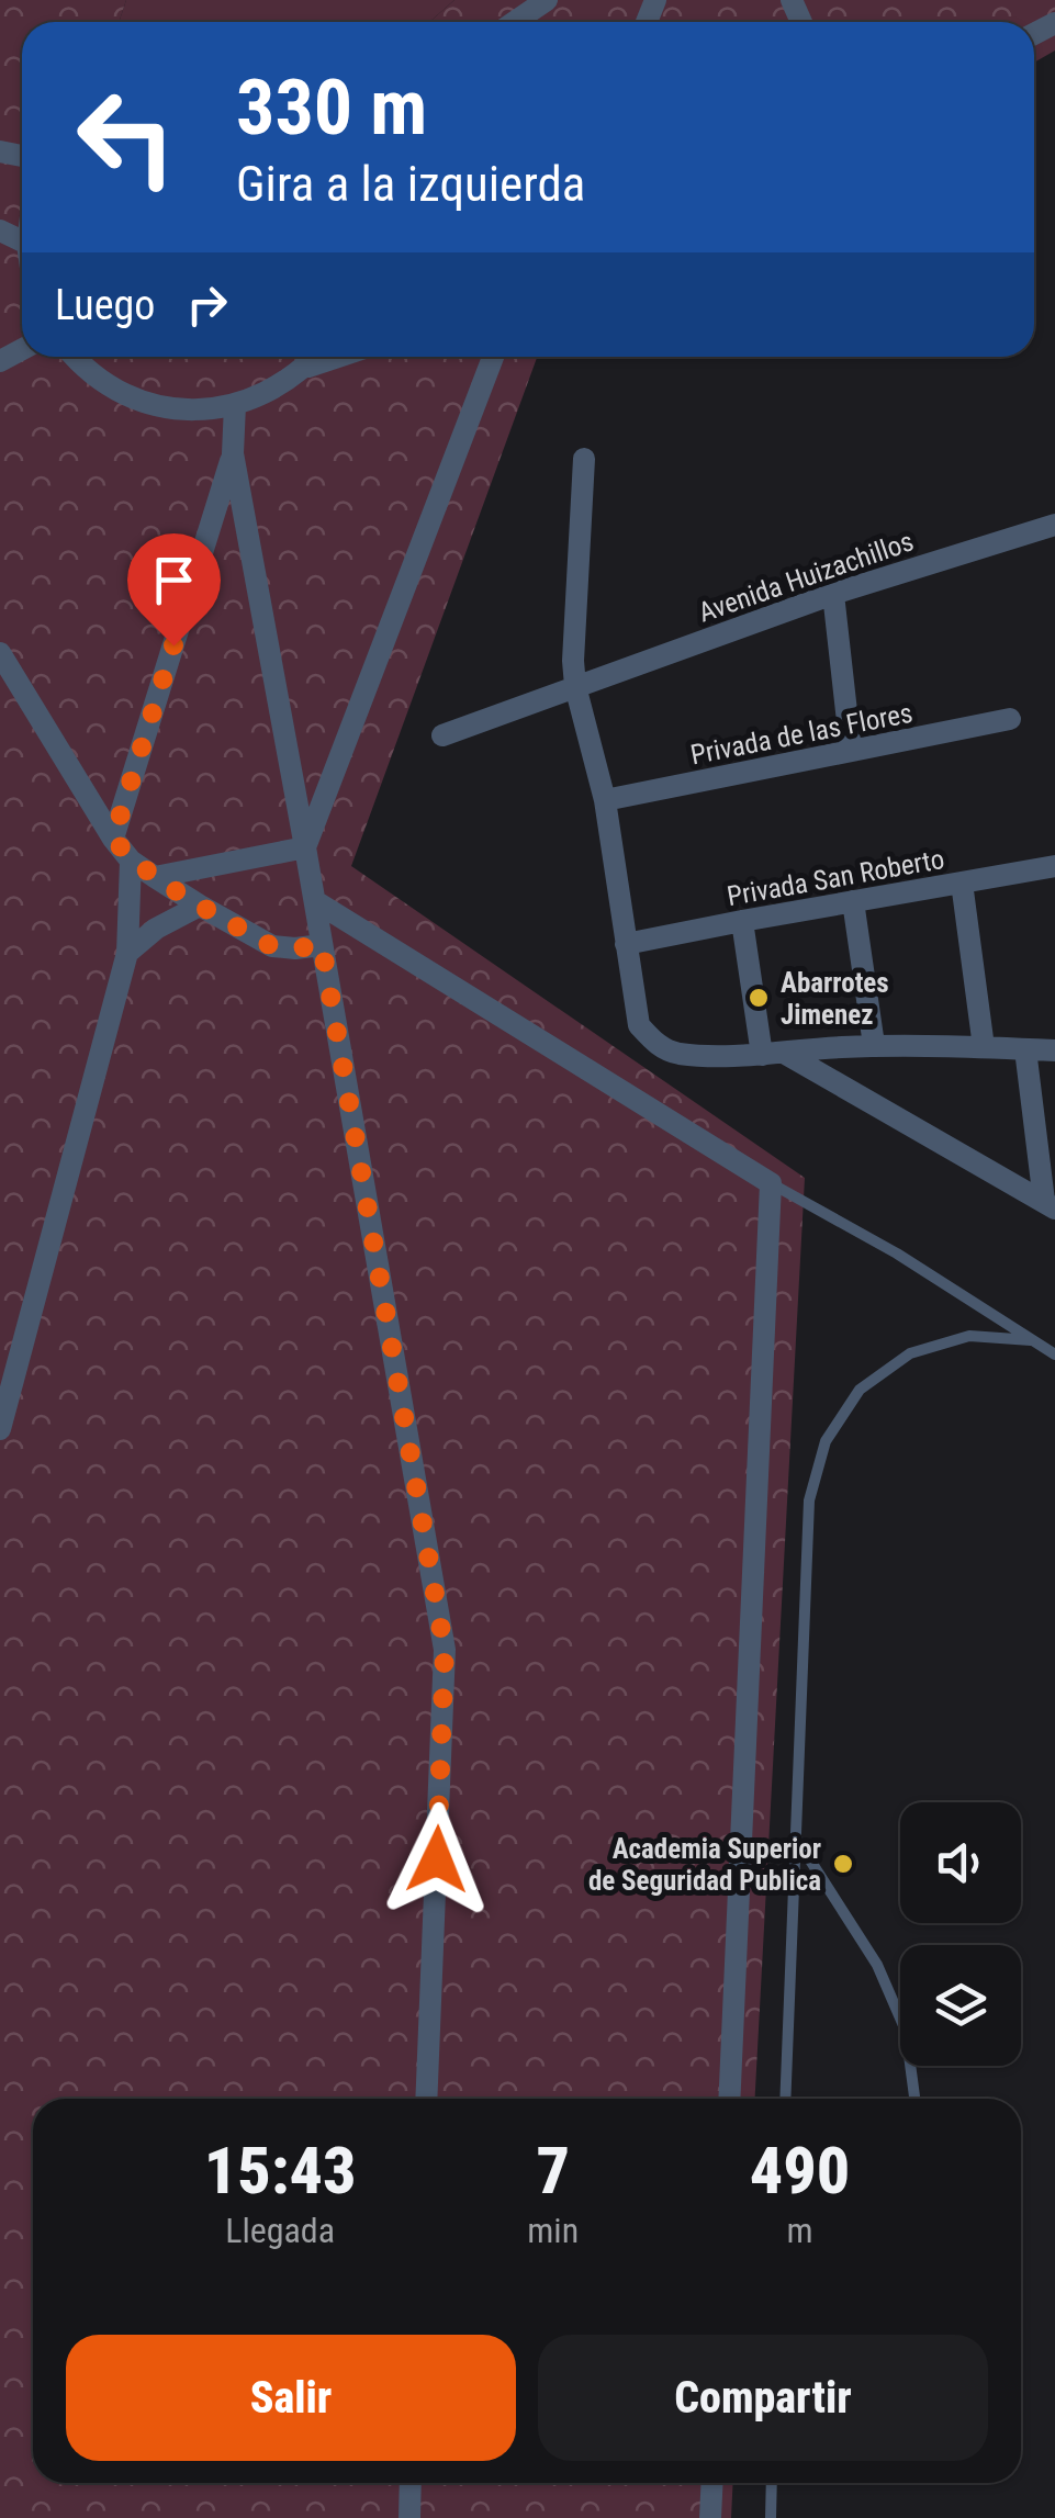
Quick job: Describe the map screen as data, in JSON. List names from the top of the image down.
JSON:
{
  "streets": {
    "street": ["Avenida Huizachillos", "Privada de las Flores", "Privada San Roberto"]
  },
  "places": ["Abarrotes Jimenez", "Academia Superior de Seguridad Publica"],
  "page": {
    "turn": ["330 m", "Gira a la izquierda"],
    "then": "Luego",
    "eta": [
      "15:43",
      "Llegada",
      "7",
      "min",
      "490",
      "m"
    ],
    "buttons": ["Salir", "Compartir"]
  }
}
